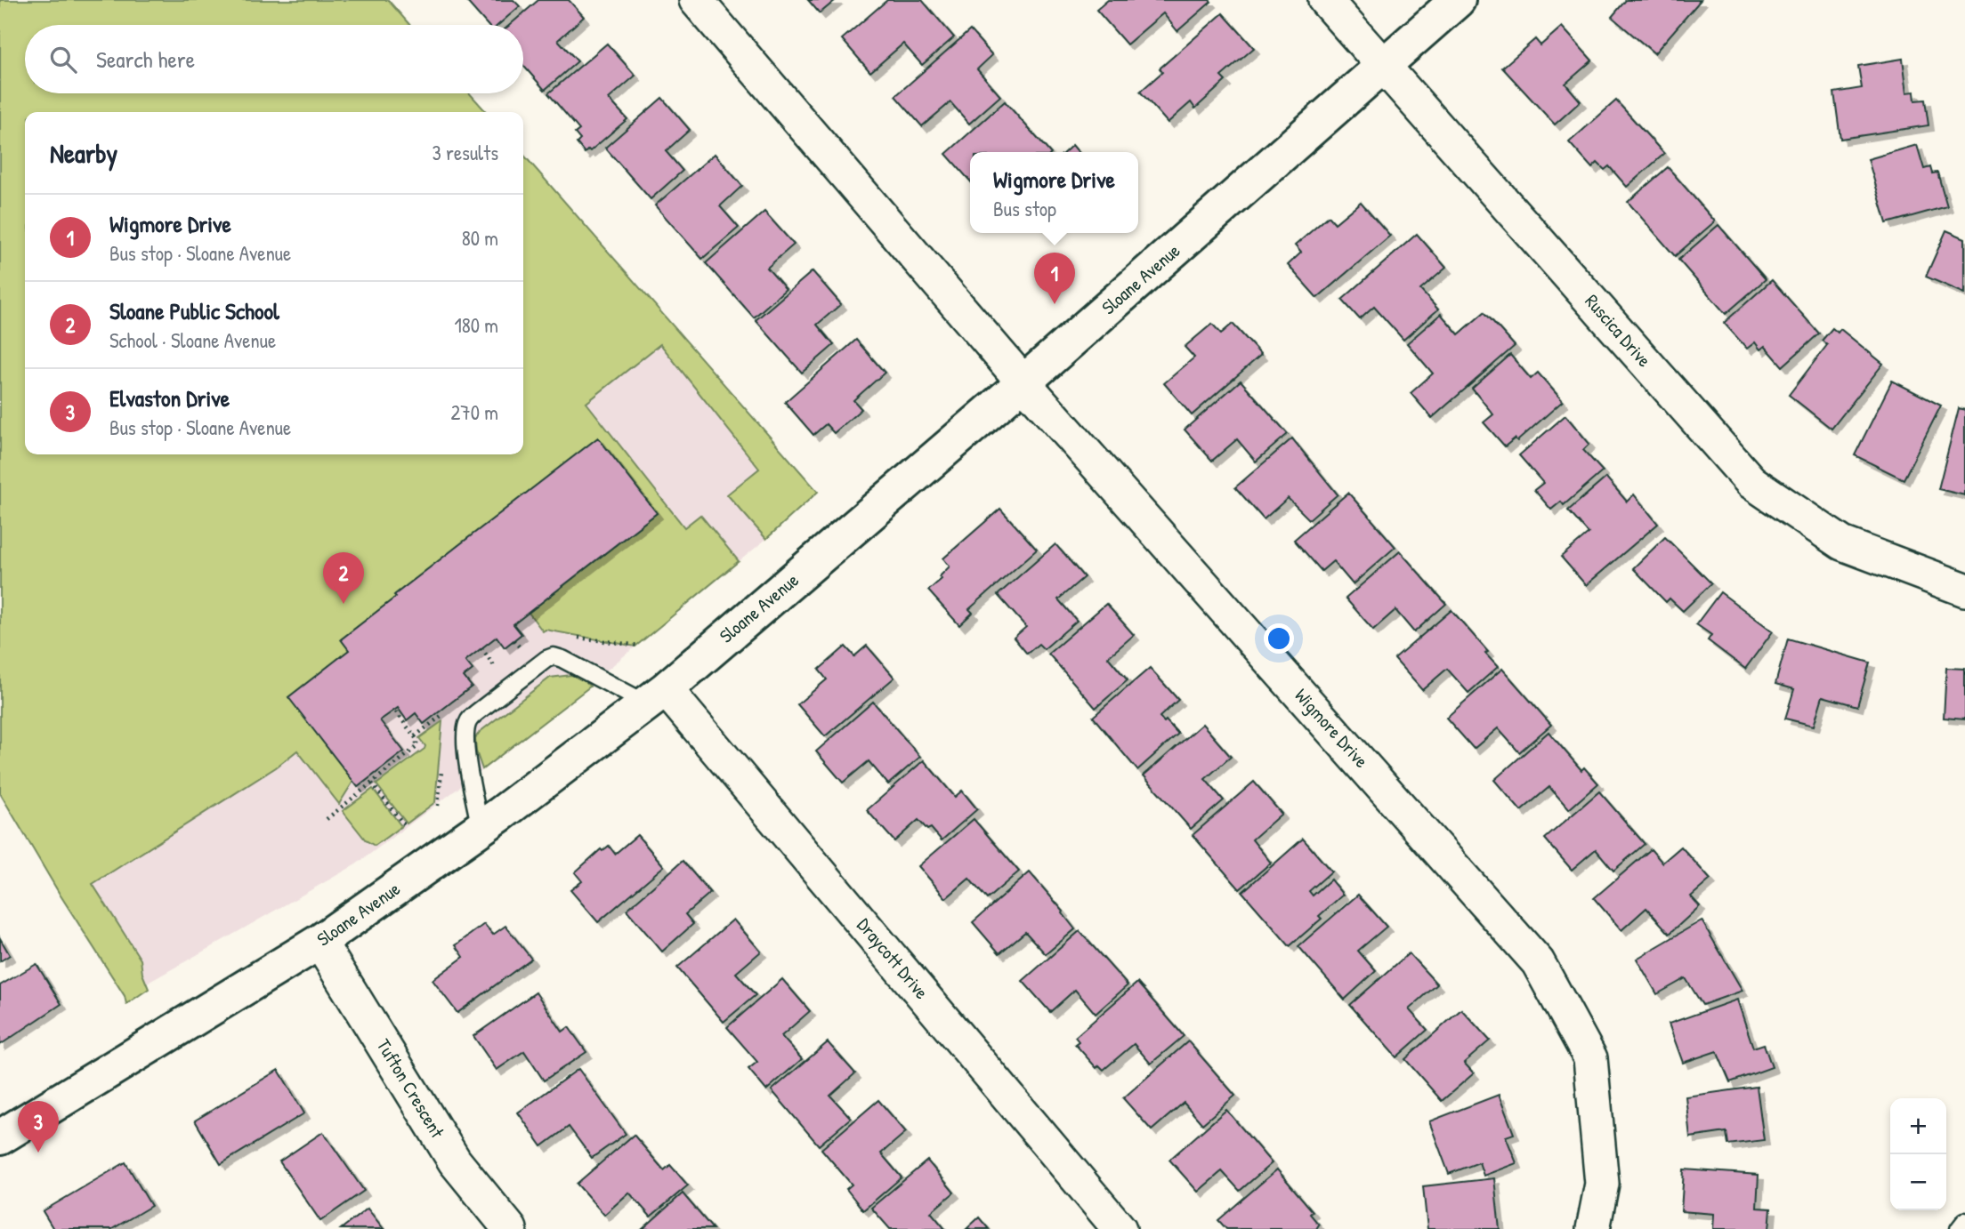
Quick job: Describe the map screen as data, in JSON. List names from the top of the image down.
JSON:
{
  "streets": {
    "street": [
      "Sloane Avenue",
      "Ruscica Drive",
      "Wigmore Drive",
      "Draycott Drive",
      "Tufton Crescent"
    ]
  },
  "crossings": [
    ["Sloane Avenue", "Ruscica Drive"],
    ["Sloane Avenue", "Wigmore Drive"],
    ["Sloane Avenue", "Draycott Drive"],
    ["Sloane Avenue", "Tufton Crescent"]
  ],
  "page": {
    "search": "Search here",
    "heading": ["Nearby", "3 results"],
    "popup": ["Wigmore Drive", "Bus stop"],
    "list": [
      {
        "mark": "1",
        "name": "Wigmore Drive",
        "note": "Bus stop · Sloane Avenue",
        "value": "80 m"
      },
      {
        "mark": "2",
        "name": "Sloane Public School",
        "note": "School · Sloane Avenue",
        "value": "180 m"
      },
      {
        "mark": "3",
        "name": "Elvaston Drive",
        "note": "Bus stop · Sloane Avenue",
        "value": "270 m"
      }
    ],
    "pins": ["1", "2", "3"],
    "map_buttons": ["+", "−"]
  }
}
